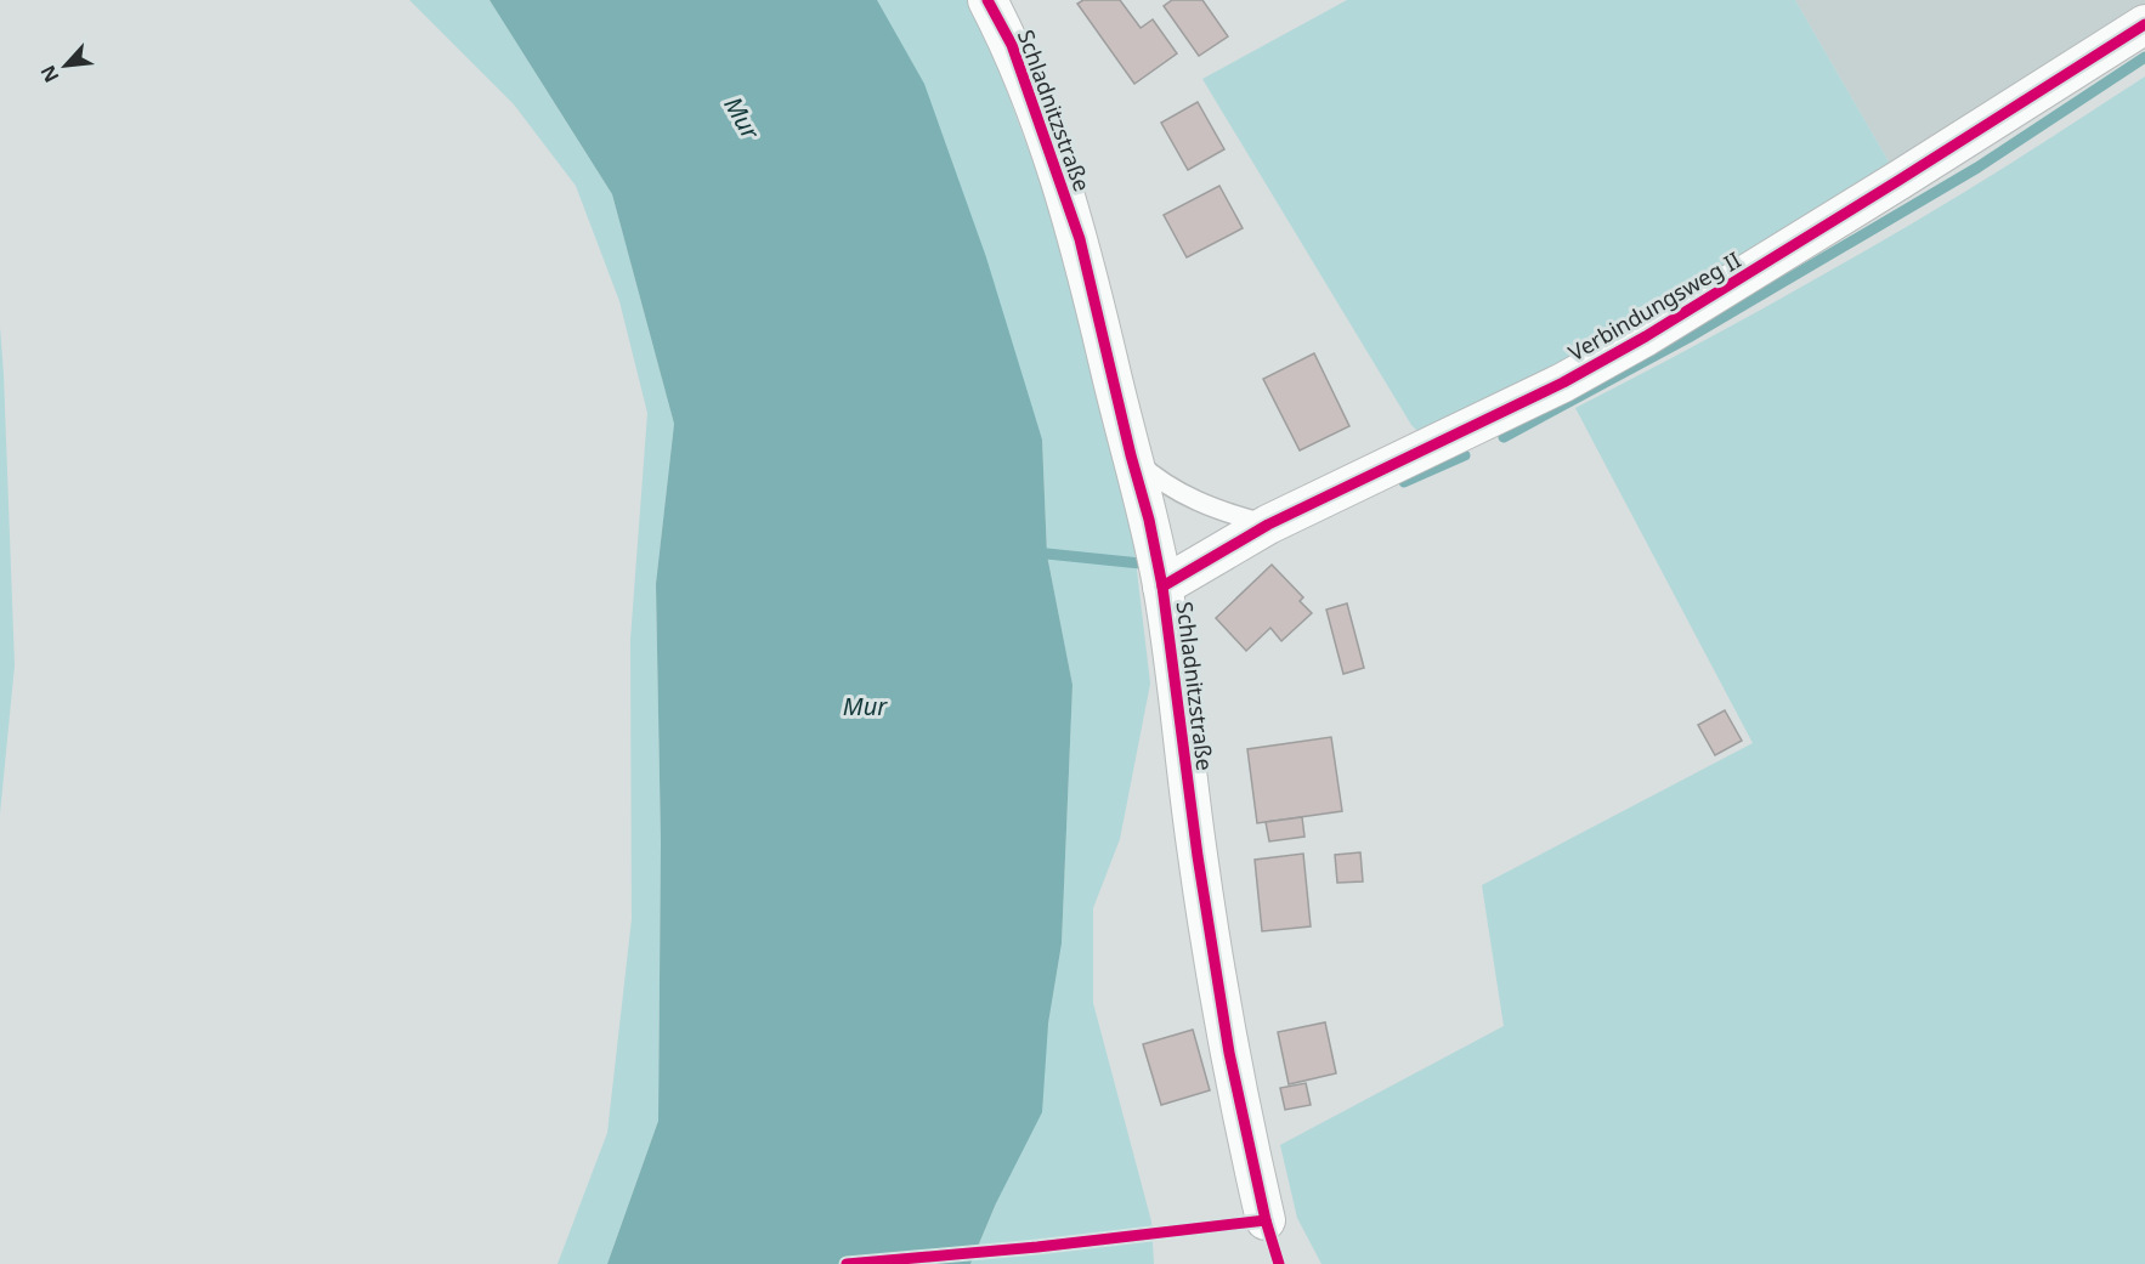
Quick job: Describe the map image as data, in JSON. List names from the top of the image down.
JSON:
{
  "streets": {
    "street": ["Schladnitzstraße", "Verbindungsweg II"]
  },
  "crossings": [
    ["Schladnitzstraße", "Verbindungsweg II"]
  ],
  "water": ["Mur"],
  "north": "bottom left"
}
